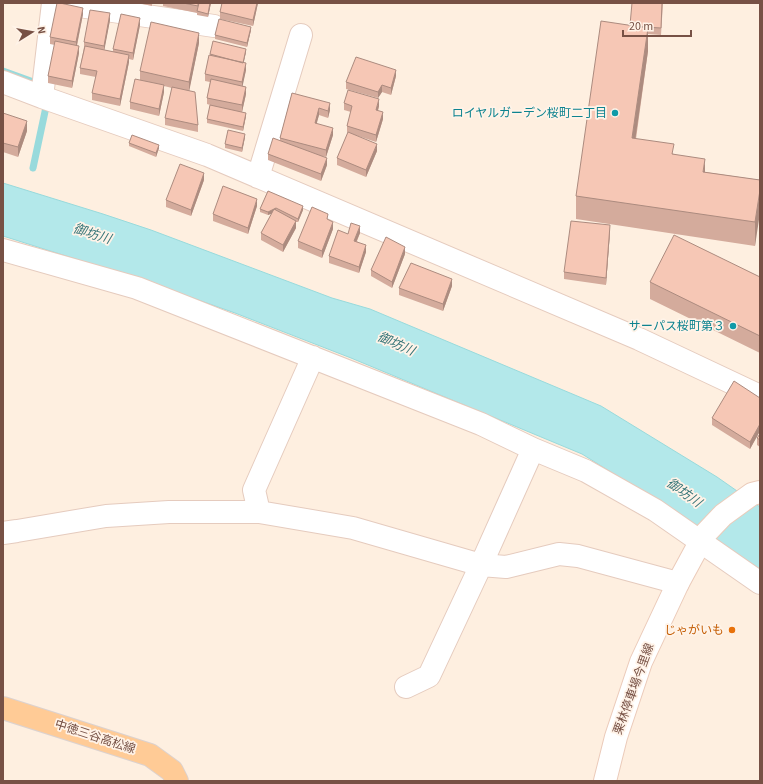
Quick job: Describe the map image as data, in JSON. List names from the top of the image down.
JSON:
{
  "streets": {
    "main road": ["中徳三谷高松線"],
    "street": ["栗林停車場今里線"]
  },
  "water": ["御坊川"],
  "places": ["ロイヤルガーデン桜町二丁目", "サーパス桜町第３", "じゃがいも"],
  "scale_bar": "20 m",
  "north": "right"
}
